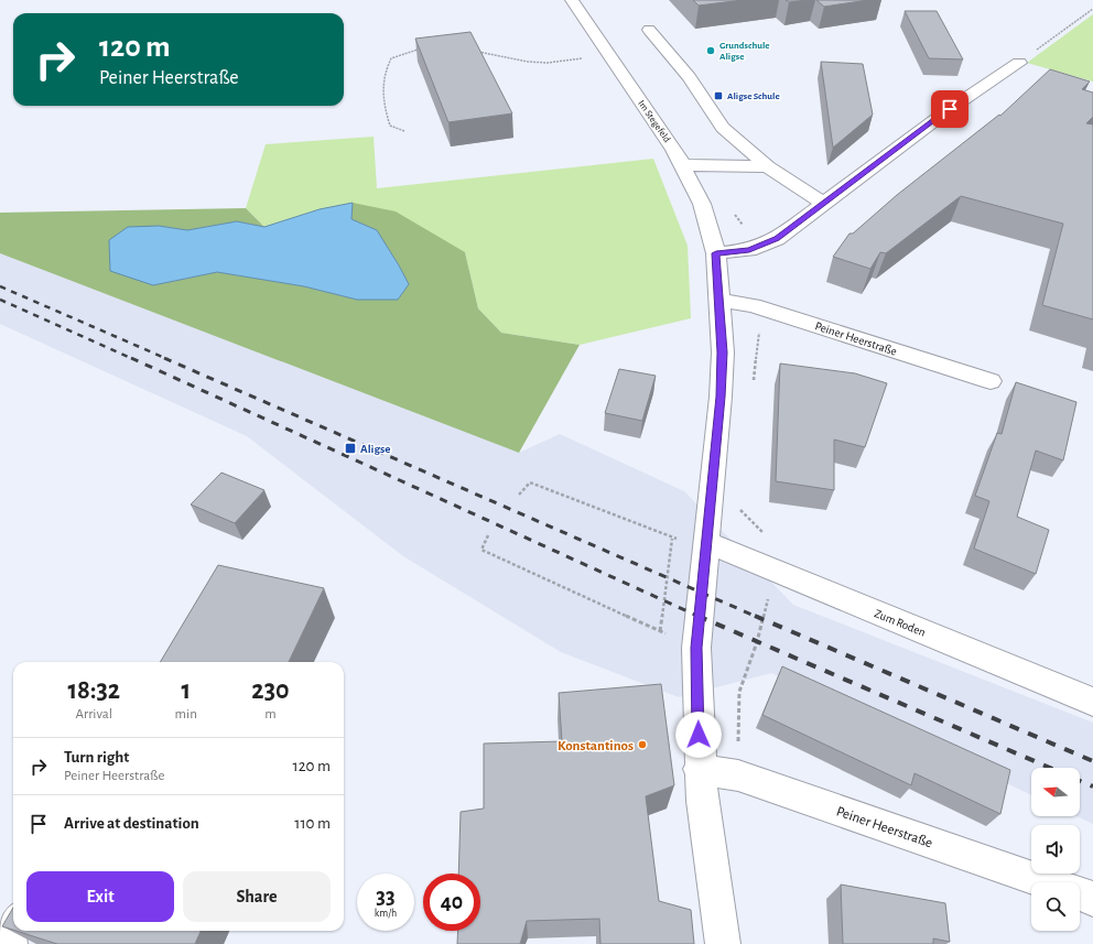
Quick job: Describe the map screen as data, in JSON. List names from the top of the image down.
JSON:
{
  "streets": {
    "street": ["Im Stegefeld", "Peiner Heerstraße", "Zum Roden"]
  },
  "places": {
    "other": ["Grundschule Aligse", "Konstantinos"],
    "transit": ["Aligse Schule", "Aligse"]
  },
  "north": "left",
  "page": {
    "turn": ["120 m", "Peiner Heerstraße"],
    "eta": [
      "18:32",
      "Arrival",
      "1",
      "min",
      "230",
      "m"
    ],
    "list": [
      {
        "name": "Turn right",
        "note": "Peiner Heerstraße",
        "value": "120 m"
      },
      {
        "name": "Arrive at destination",
        "value": "110 m"
      }
    ],
    "buttons": ["Exit", "Share"],
    "speed": "33 km/h",
    "limit": "40"
  }
}
